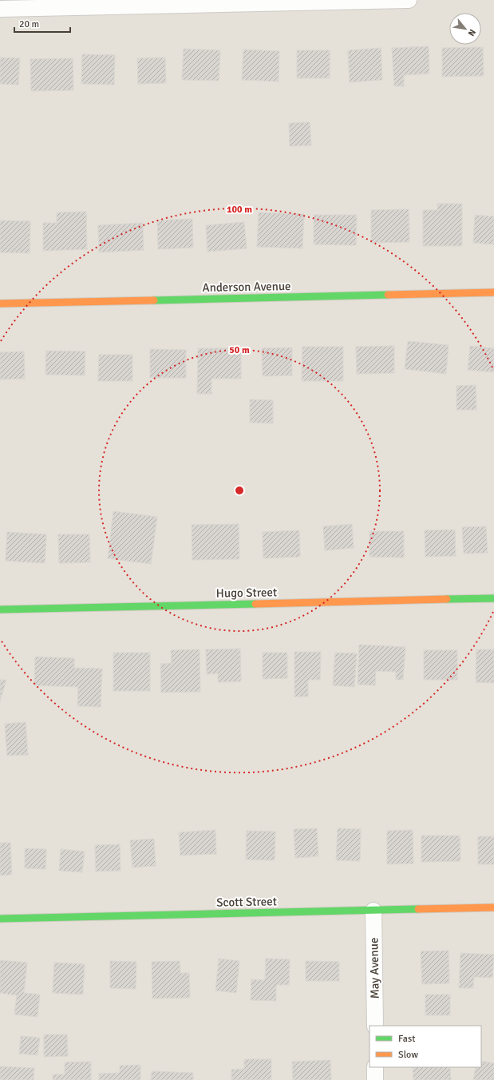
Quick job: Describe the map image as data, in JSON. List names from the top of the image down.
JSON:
{
  "streets": {
    "street": [
      "Anderson Avenue",
      "Hugo Street",
      "Scott Street",
      "May Avenue"
    ]
  },
  "crossings": [
    ["Scott Street", "May Avenue"]
  ],
  "legend": ["Fast", "Slow"],
  "scale_bar": "20 m",
  "north": "bottom right",
  "rings": ["100 m", "50 m"]
}
